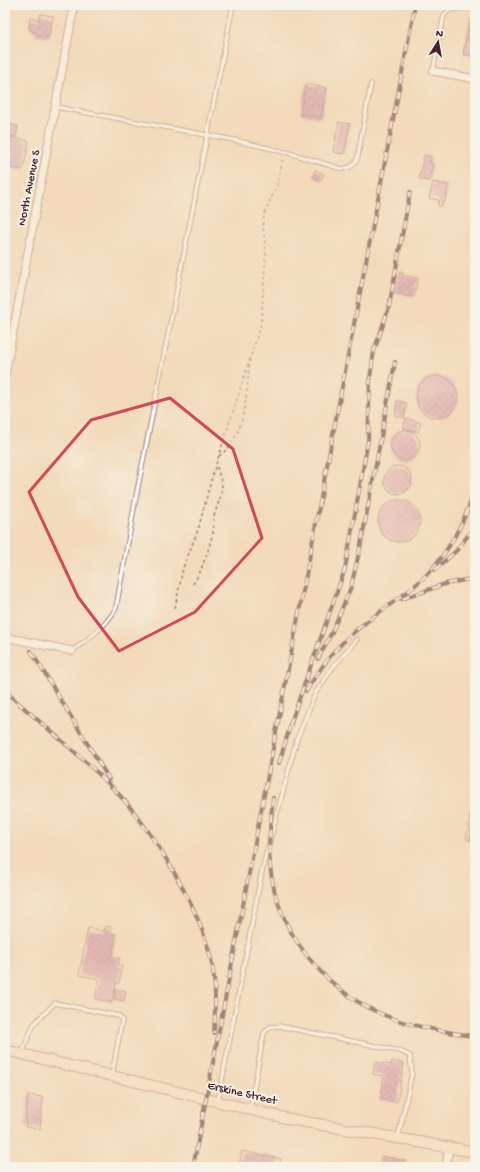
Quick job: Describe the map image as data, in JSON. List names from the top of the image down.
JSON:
{
  "streets": {
    "main road": ["Erskine Street"],
    "street": ["North Avenue S"]
  },
  "north": "top"
}
